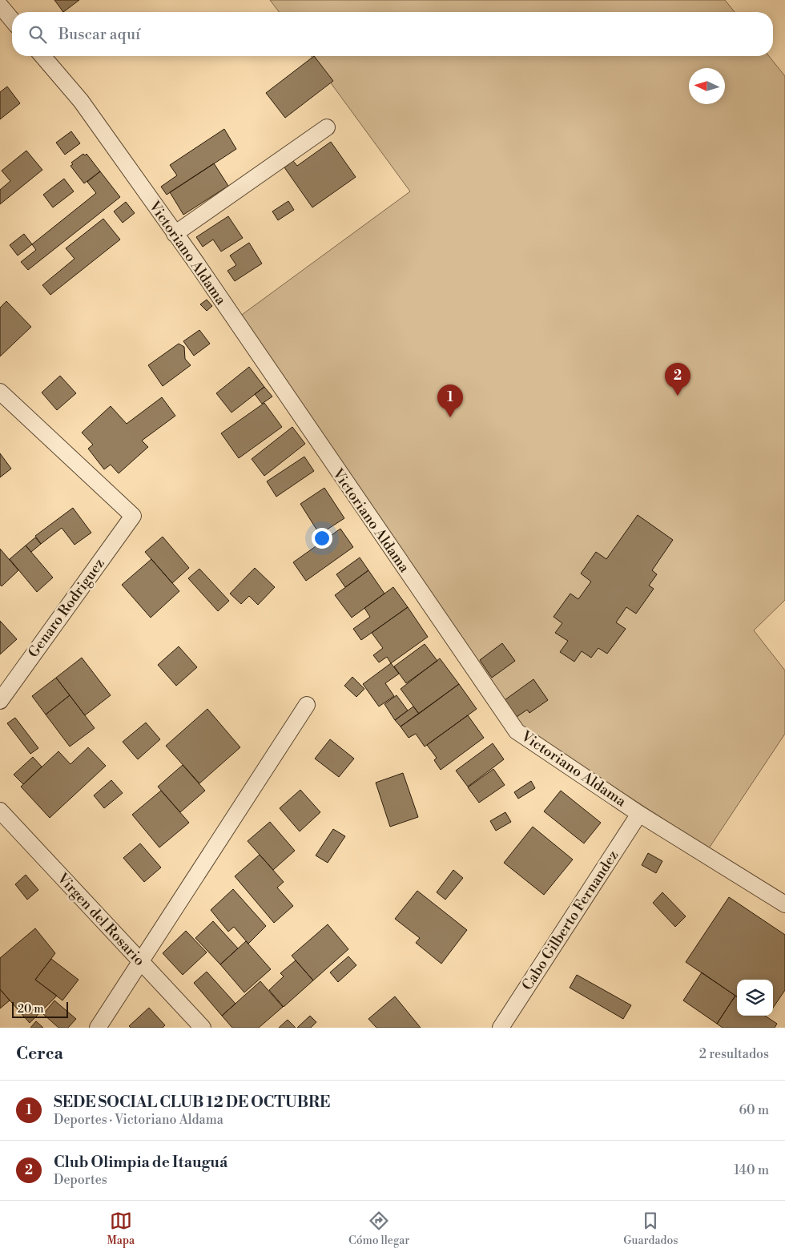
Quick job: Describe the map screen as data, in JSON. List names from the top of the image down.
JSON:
{
  "streets": {
    "street": [
      "Victoriano Aldama",
      "Genaro Rodriguez",
      "Virgen del Rosario",
      "Cabo Gilberto Fernandez"
    ]
  },
  "crossings": [
    ["Victoriano Aldama", "Cabo Gilberto Fernandez"]
  ],
  "scale_bar": "20 m",
  "north": "left",
  "page": {
    "search": "Buscar aquí",
    "pins": ["2", "1"],
    "scale": "20 m",
    "heading": ["Cerca", "2 resultados"],
    "list": [
      {
        "mark": "1",
        "name": "SEDE SOCIAL CLUB 12 DE OCTUBRE",
        "note": "Deportes · Victoriano Aldama",
        "value": "60 m"
      },
      {
        "mark": "2",
        "name": "Club Olimpia de Itauguá",
        "note": "Deportes",
        "value": "140 m"
      }
    ],
    "nav": ["Mapa", "Cómo llegar", "Guardados"]
  }
}
